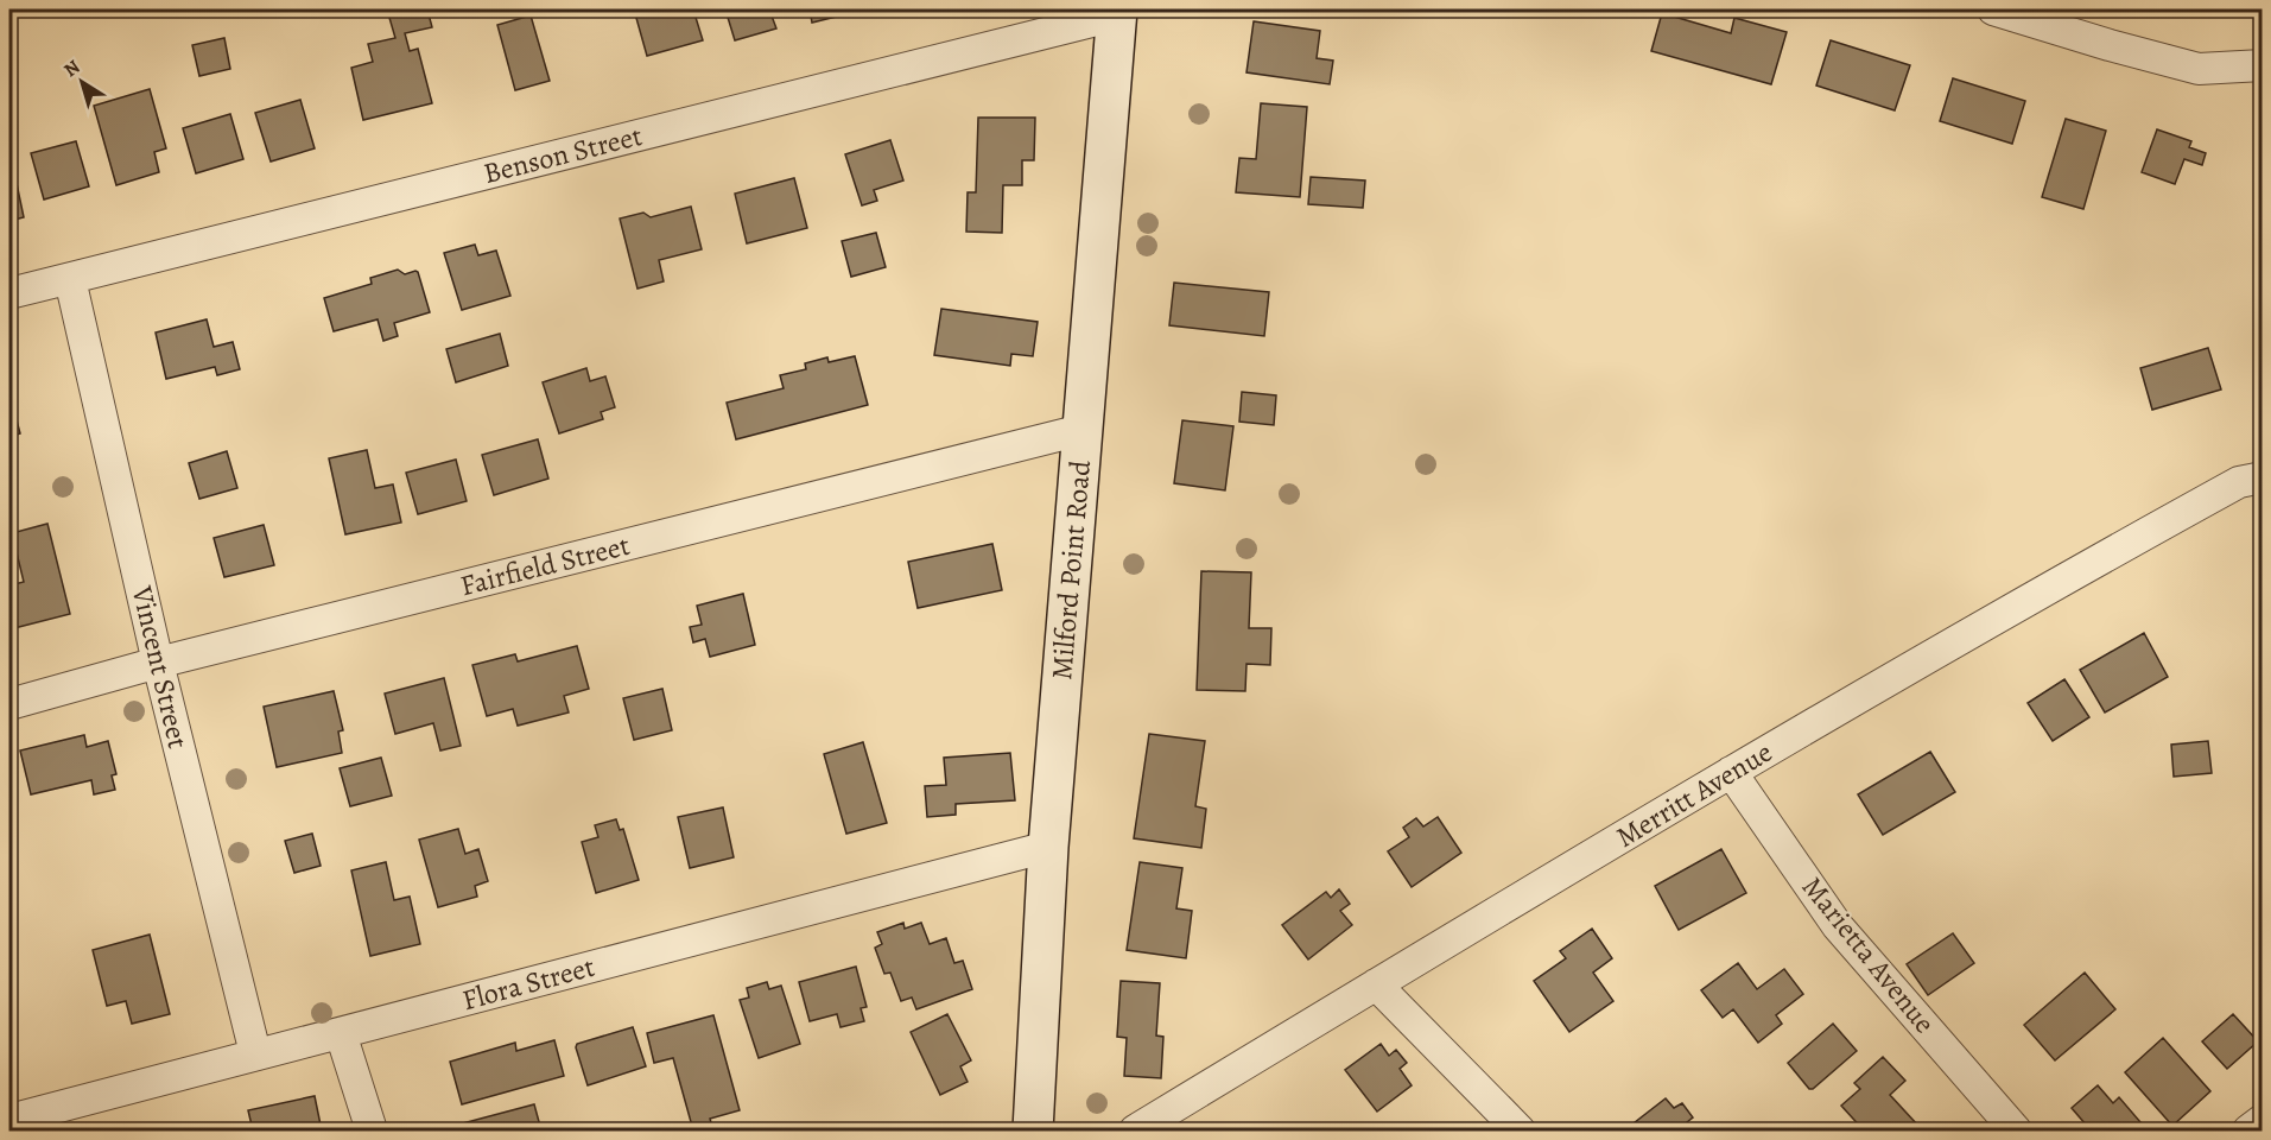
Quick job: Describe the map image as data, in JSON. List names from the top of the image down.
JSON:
{
  "streets": {
    "main road": ["Milford Point Road"],
    "street": [
      "Benson Street",
      "Fairfield Street",
      "Vincent Street",
      "Merritt Avenue",
      "Marietta Avenue",
      "Flora Street"
    ]
  },
  "crossings": [
    ["Benson Street", "Milford Point Road"],
    ["Benson Street", "Vincent Street"],
    ["Fairfield Street", "Milford Point Road"],
    ["Fairfield Street", "Vincent Street"],
    ["Milford Point Road", "Flora Street"],
    ["Vincent Street", "Flora Street"],
    ["Merritt Avenue", "Marietta Avenue"]
  ],
  "north": "top left"
}
